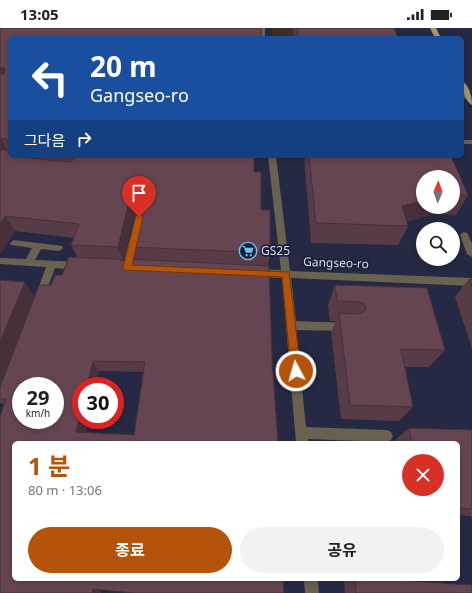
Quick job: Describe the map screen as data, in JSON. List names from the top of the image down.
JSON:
{
  "streets": {
    "street": ["Gangseo-ro"]
  },
  "places": {
    "supermarket": ["GS25"]
  },
  "north": "top",
  "page": {
    "status": "13:05",
    "turn": ["20 m", "Gangseo-ro"],
    "then": "그다음",
    "speed": "29 km/h",
    "limit": "30",
    "heading": ["1 분", "80 m · 13:06"],
    "buttons": ["종료", "공유"]
  }
}
